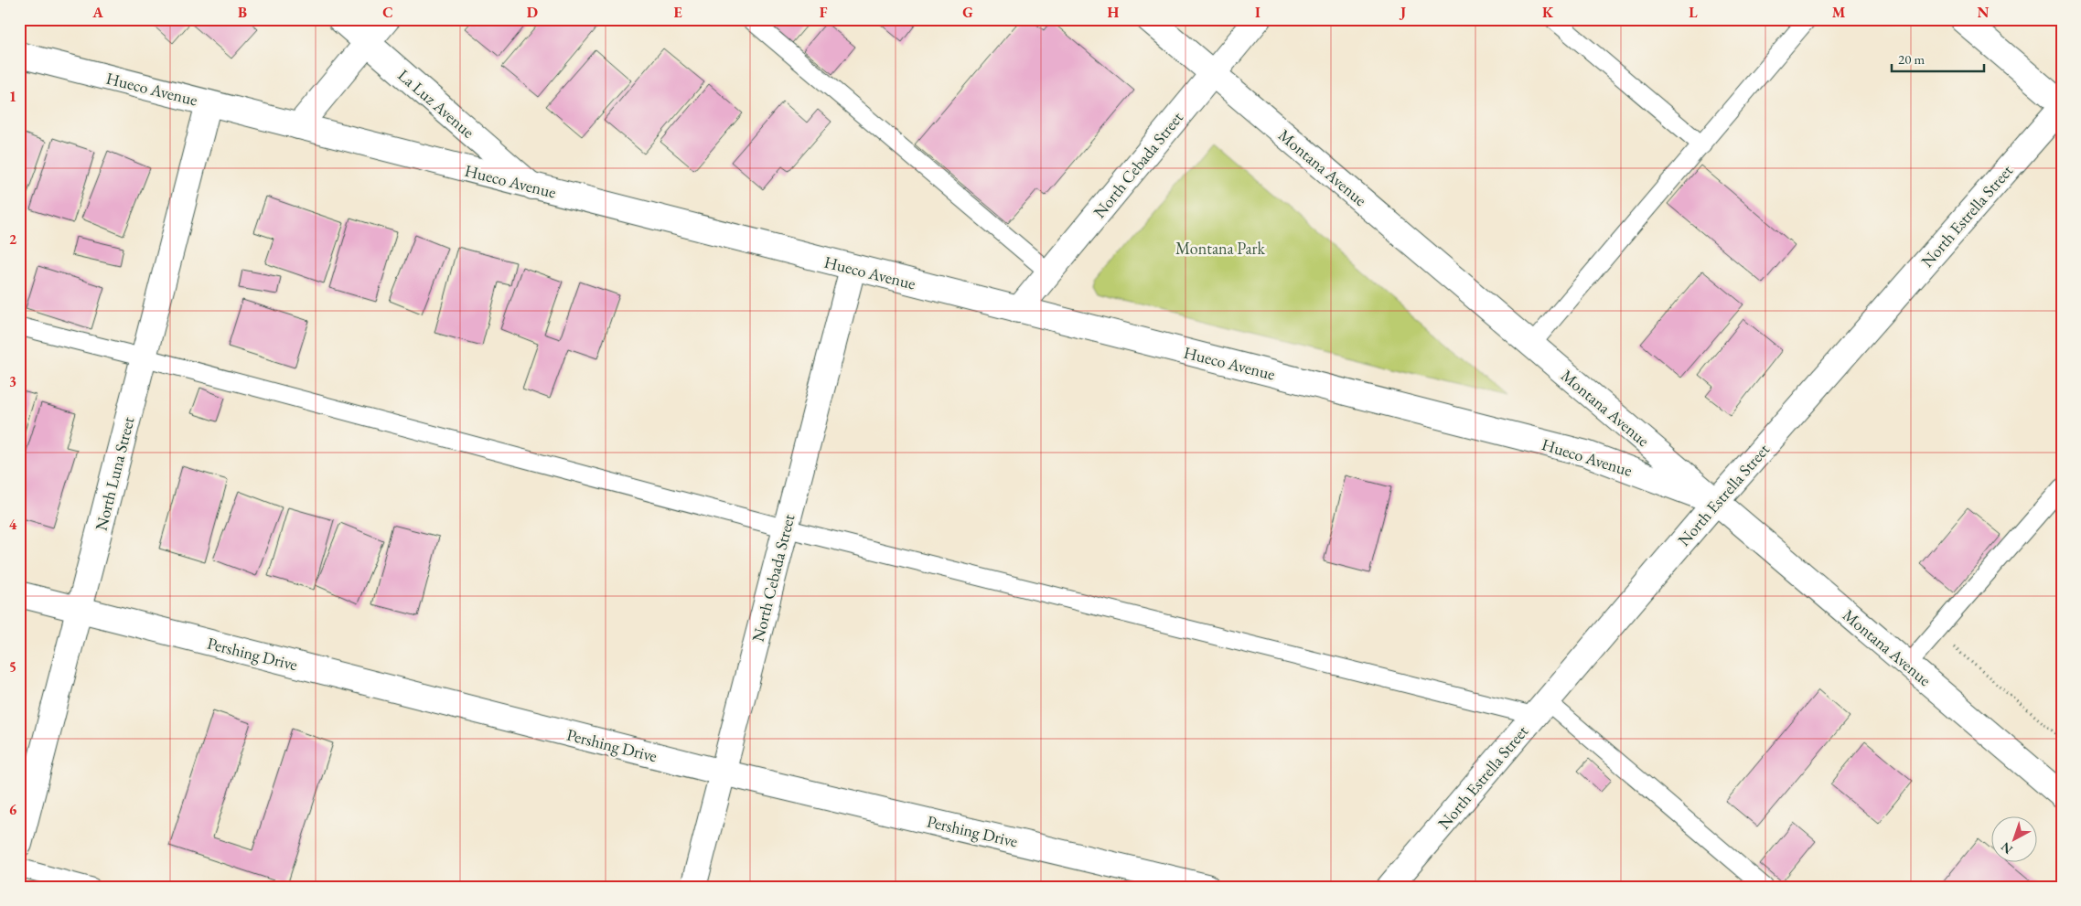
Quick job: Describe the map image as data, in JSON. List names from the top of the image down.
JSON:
{
  "streets": {
    "street": [
      "Hueco Avenue",
      "La Luz Avenue",
      "North Cebada Street",
      "Montana Avenue",
      "North Estrella Street",
      "North Luna Street",
      "Pershing Drive"
    ]
  },
  "crossings": [
    ["Hueco Avenue", "La Luz Avenue"],
    ["Hueco Avenue", "North Cebada Street"],
    ["Hueco Avenue", "Montana Avenue"],
    ["Hueco Avenue", "North Estrella Street"],
    ["Hueco Avenue", "North Luna Street"],
    ["North Cebada Street", "Montana Avenue"],
    ["North Cebada Street", "Pershing Drive"],
    ["Montana Avenue", "North Estrella Street"],
    ["North Luna Street", "Pershing Drive"]
  ],
  "parks": ["Montana Park"],
  "scale_bar": "20 m",
  "north": "bottom left",
  "grid": {
    "columns": [
      "A",
      "B",
      "C",
      "D",
      "E",
      "F",
      "G",
      "H",
      "I",
      "J",
      "K",
      "L",
      "M",
      "N"
    ],
    "rows": [
      "1",
      "2",
      "3",
      "4",
      "5",
      "6"
    ]
  }
}
